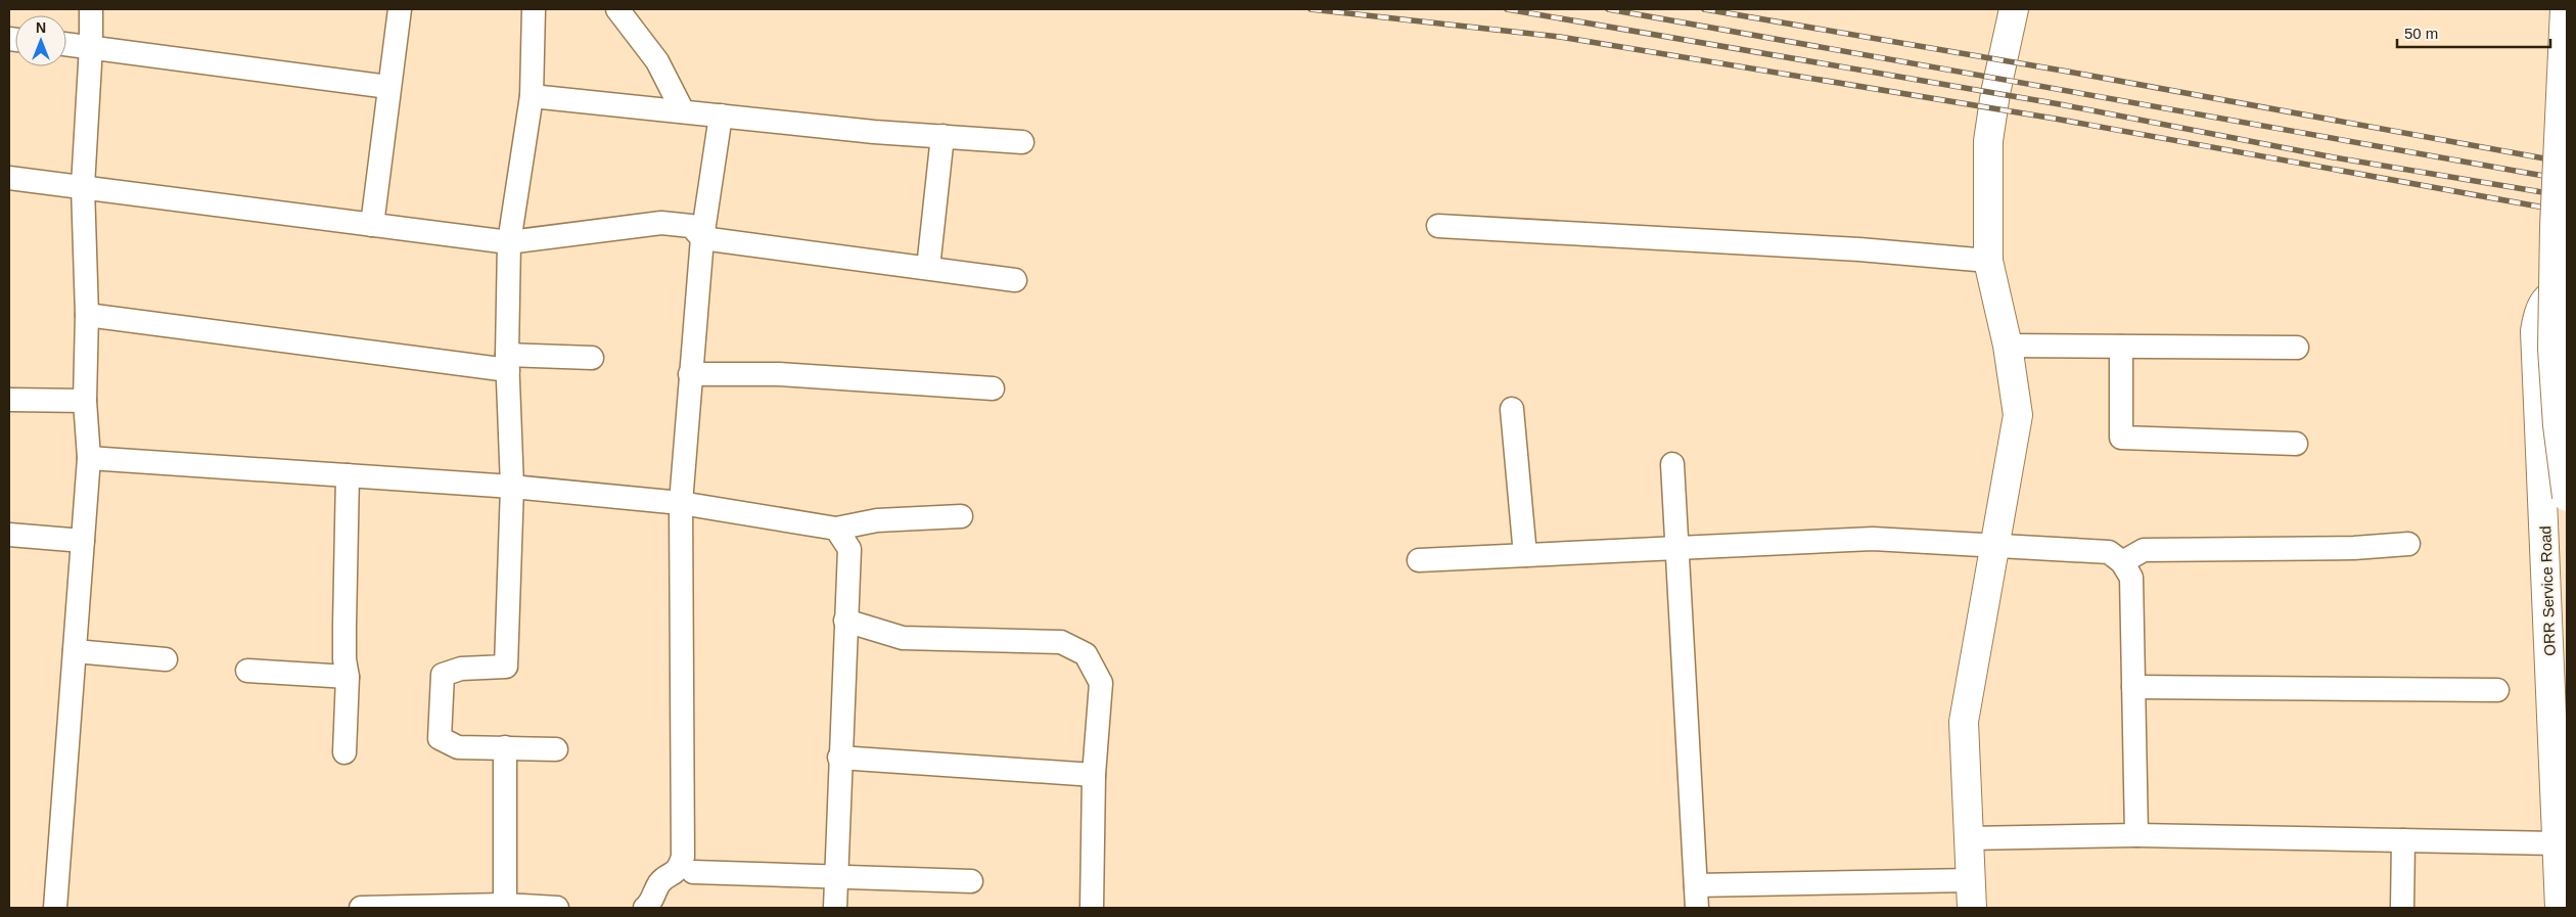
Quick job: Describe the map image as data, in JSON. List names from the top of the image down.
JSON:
{
  "streets": {
    "main road": ["ORR Service Road"]
  },
  "scale_bar": "50 m",
  "north": "top"
}
